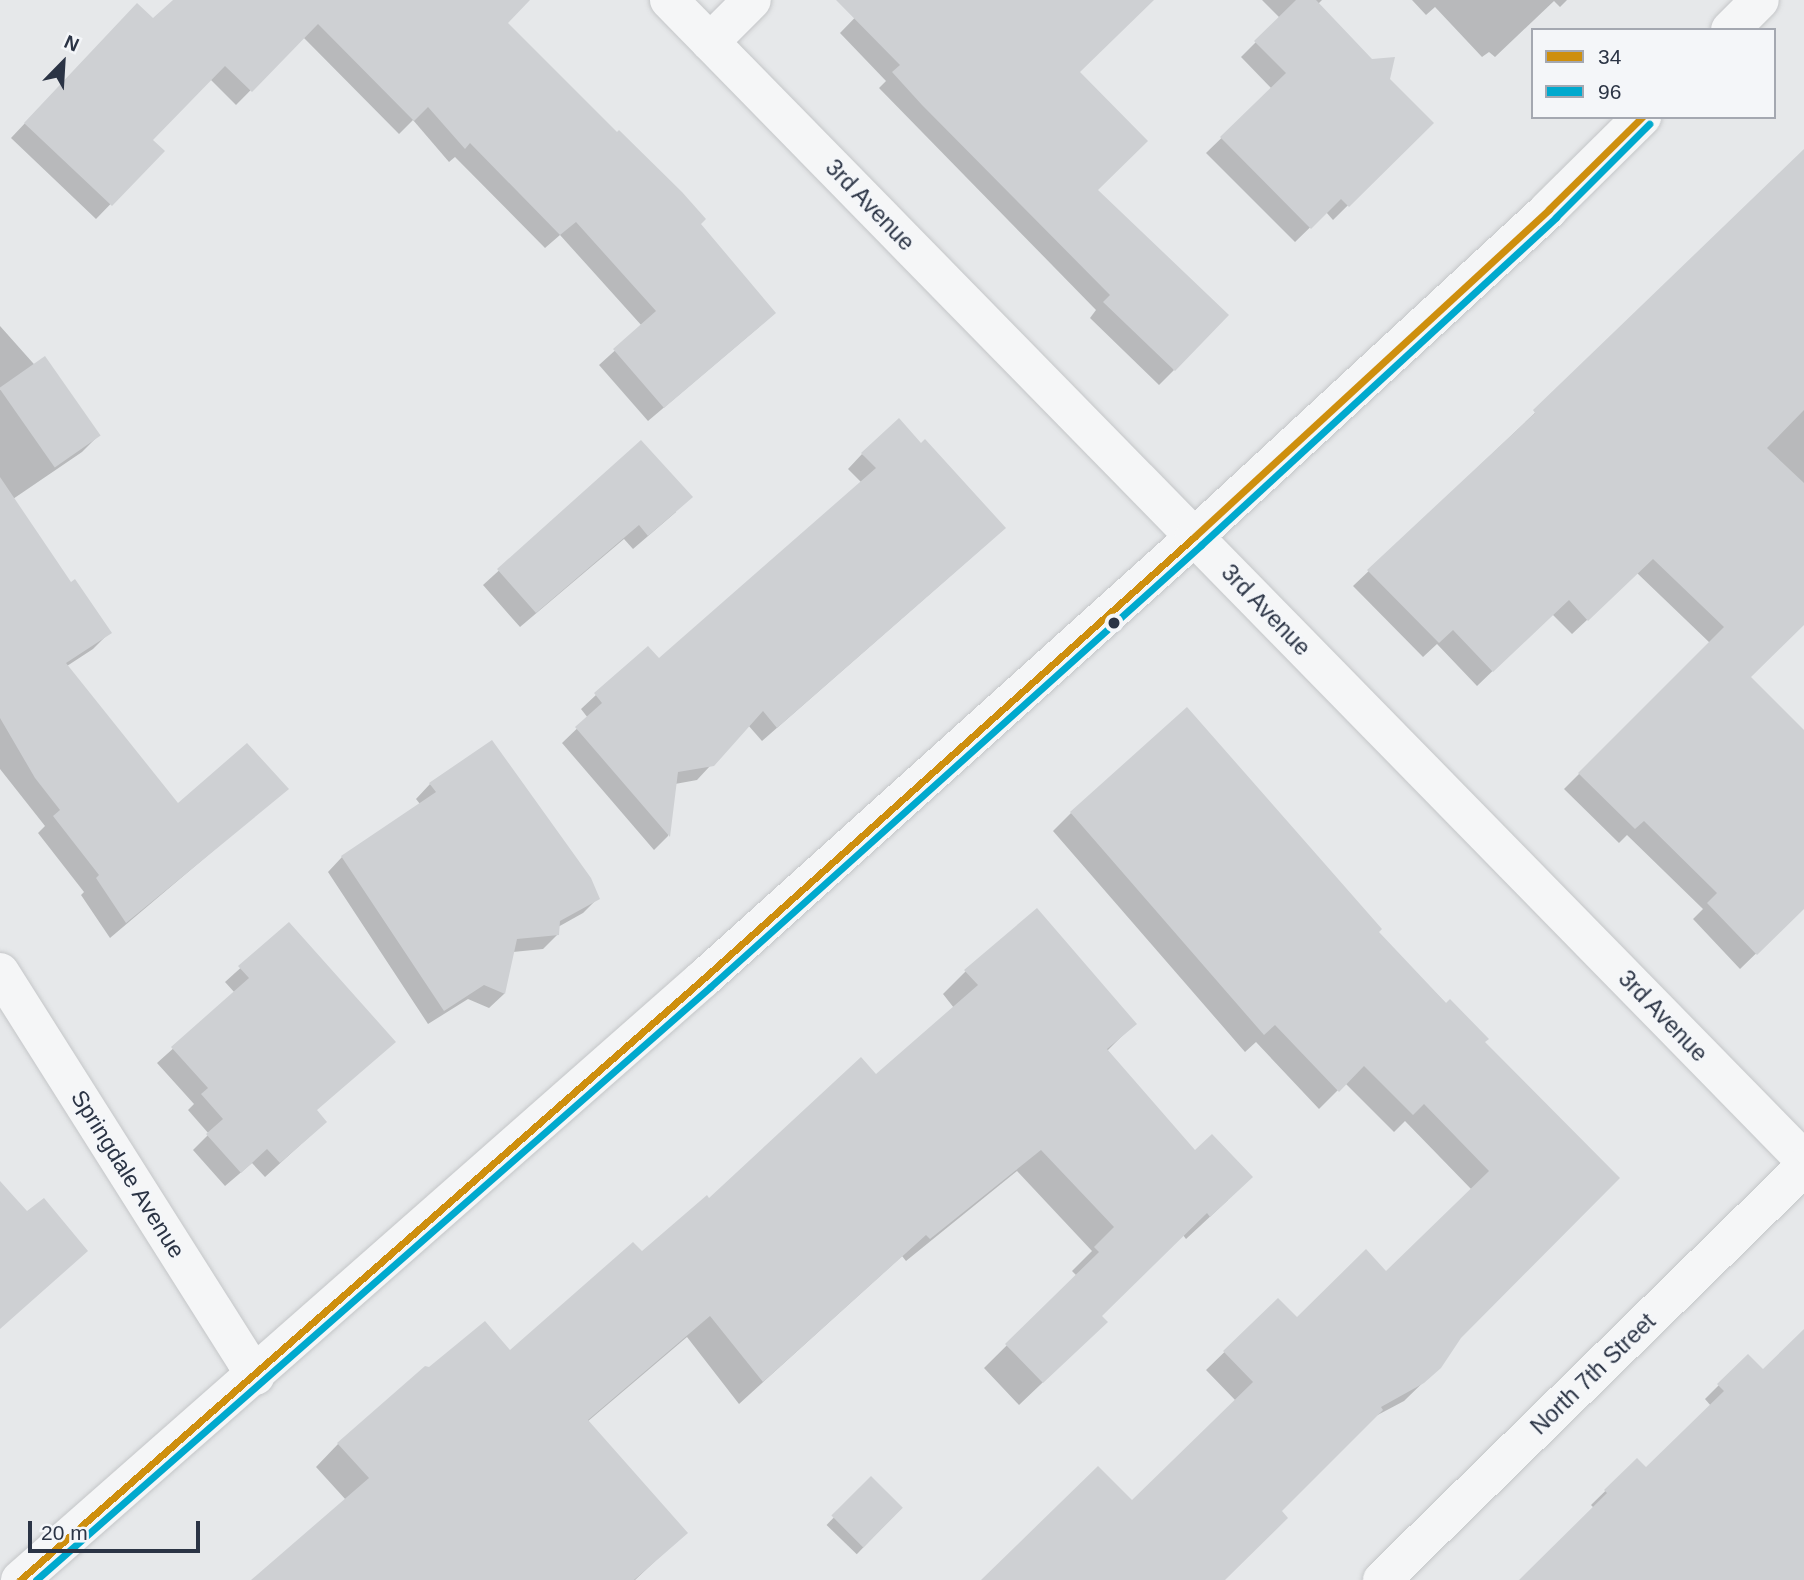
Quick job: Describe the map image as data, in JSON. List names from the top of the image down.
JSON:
{
  "streets": {
    "street": ["3rd Avenue", "Springdale Avenue", "North 7th Street"]
  },
  "lines": ["transit line 34", "transit line 96"],
  "legend": ["34", "96"],
  "scale_bar": "20 m",
  "north": "top right"
}
